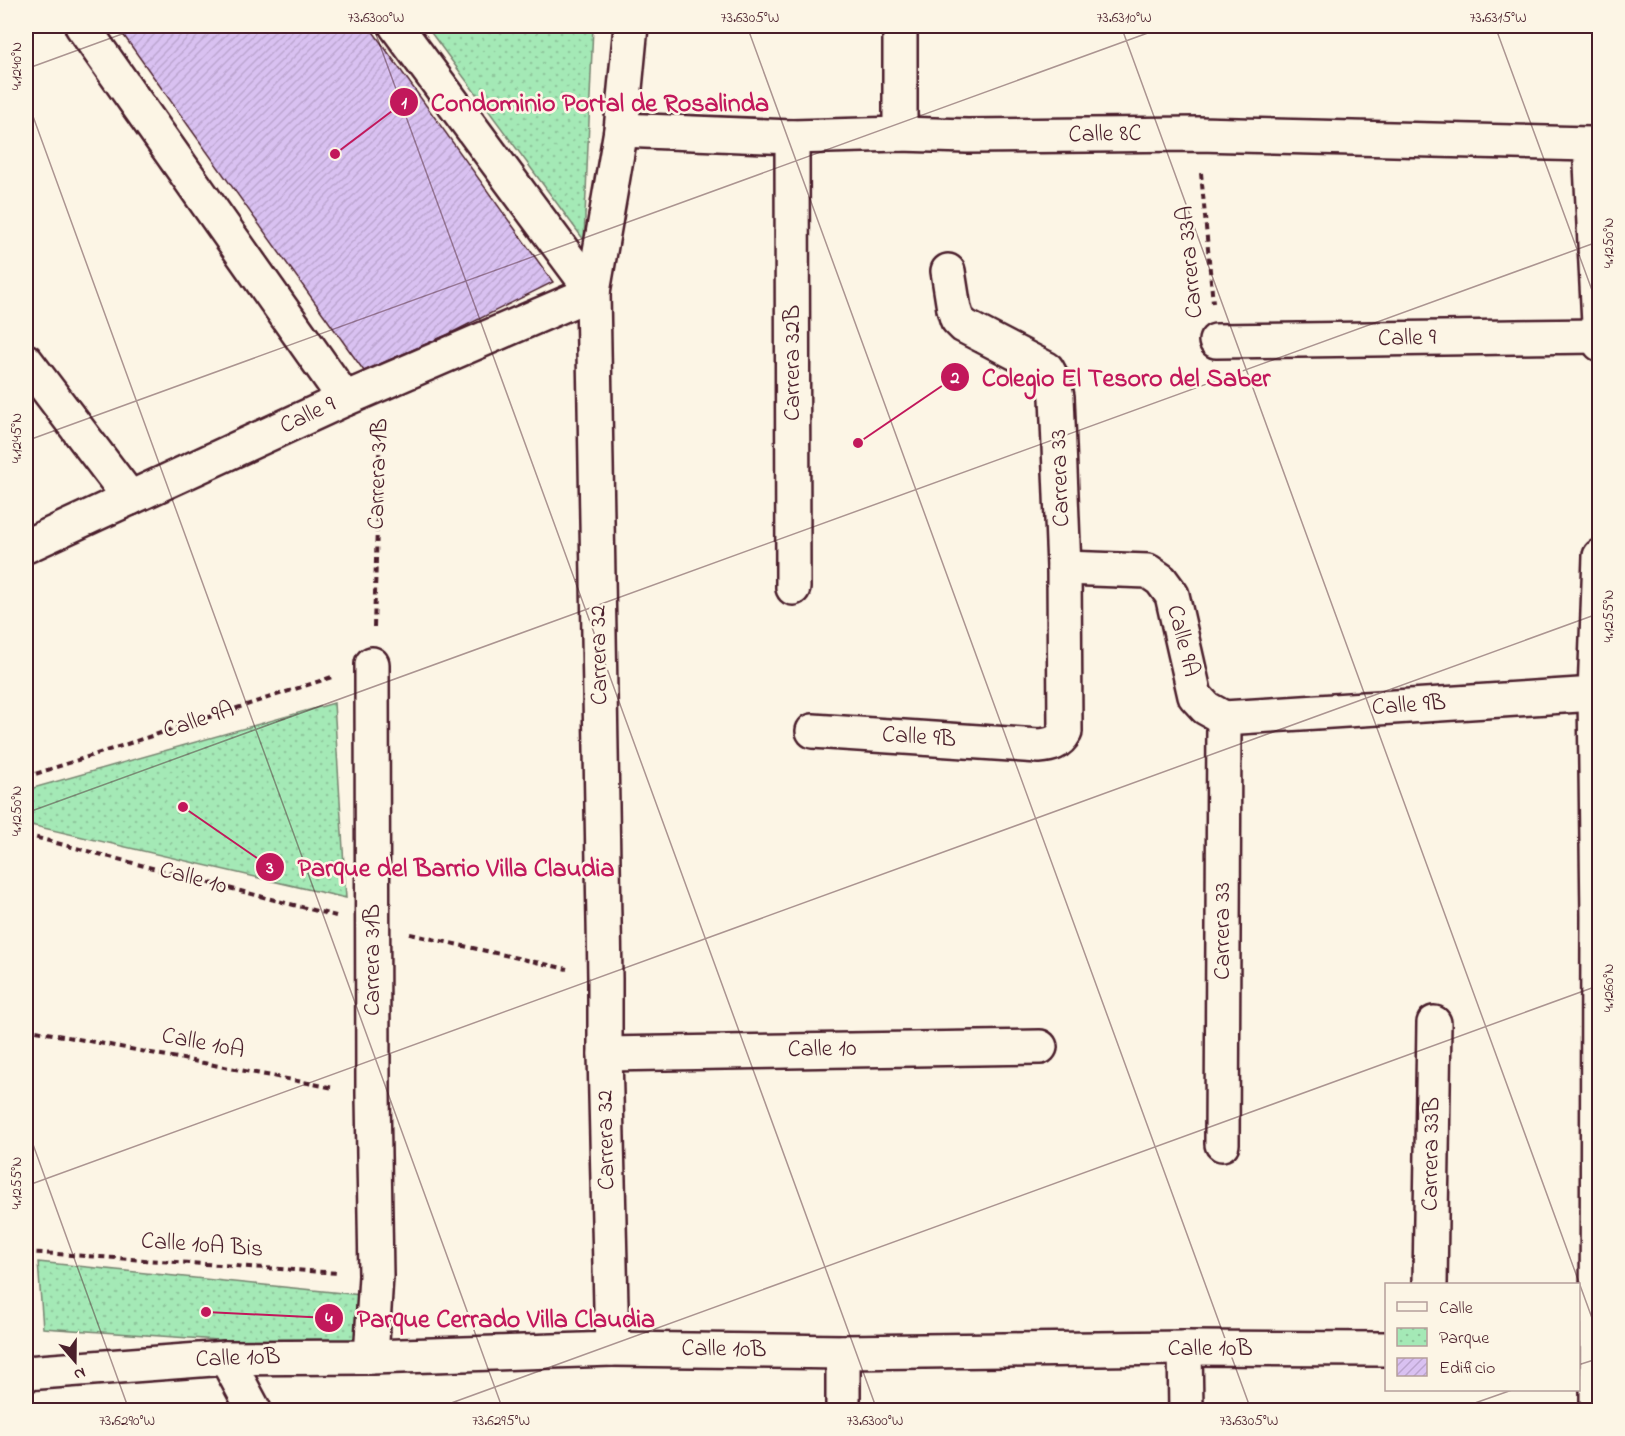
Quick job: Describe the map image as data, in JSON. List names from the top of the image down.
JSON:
{
  "streets": {
    "street": [
      "Calle 8C",
      "Calle 9",
      "Carrera 32B",
      "Carrera 31B",
      "Carrera 33",
      "Calle 9A",
      "Carrera 32",
      "Calle 9B",
      "Calle 10",
      "Carrera 33B",
      "Calle 10B"
    ],
    "path": ["Carrera 33A", "Calle 10A", "Calle 10A Bis"]
  },
  "crossings": [
    ["Calle 8C", "Carrera 33A"],
    ["Calle 8C", "Calle 9"],
    ["Calle 8C", "Carrera 32B"],
    ["Carrera 33A", "Calle 9"],
    ["Calle 9", "Carrera 31B"],
    ["Calle 9", "Carrera 32"],
    ["Carrera 31B", "Calle 9A"],
    ["Carrera 31B", "Calle 10"],
    ["Carrera 31B", "Calle 10A"],
    ["Carrera 31B", "Calle 10A Bis"],
    ["Carrera 31B", "Calle 10B"],
    ["Carrera 33", "Calle 9A"],
    ["Carrera 33", "Calle 9B"],
    ["Calle 9A", "Calle 9B"],
    ["Carrera 32", "Calle 10"],
    ["Carrera 32", "Calle 10B"]
  ],
  "places": [
    "Condominio Portal de Rosalinda",
    "Colegio El Tesoro del Saber",
    "Parque del Barrio Villa Claudia",
    "Parque Cerrado Villa Claudia"
  ],
  "legend": ["Calle", "Parque", "Edificio"],
  "north": "bottom",
  "coordinates": [
    "73.6300°W",
    "73.6305°W",
    "73.6310°W",
    "73.6315°W",
    "4.1240°N",
    "4.1250°N",
    "4.1245°N",
    "4.1255°N",
    "4.1260°N",
    "73.6290°W",
    "73.6295°W"
  ]
}
